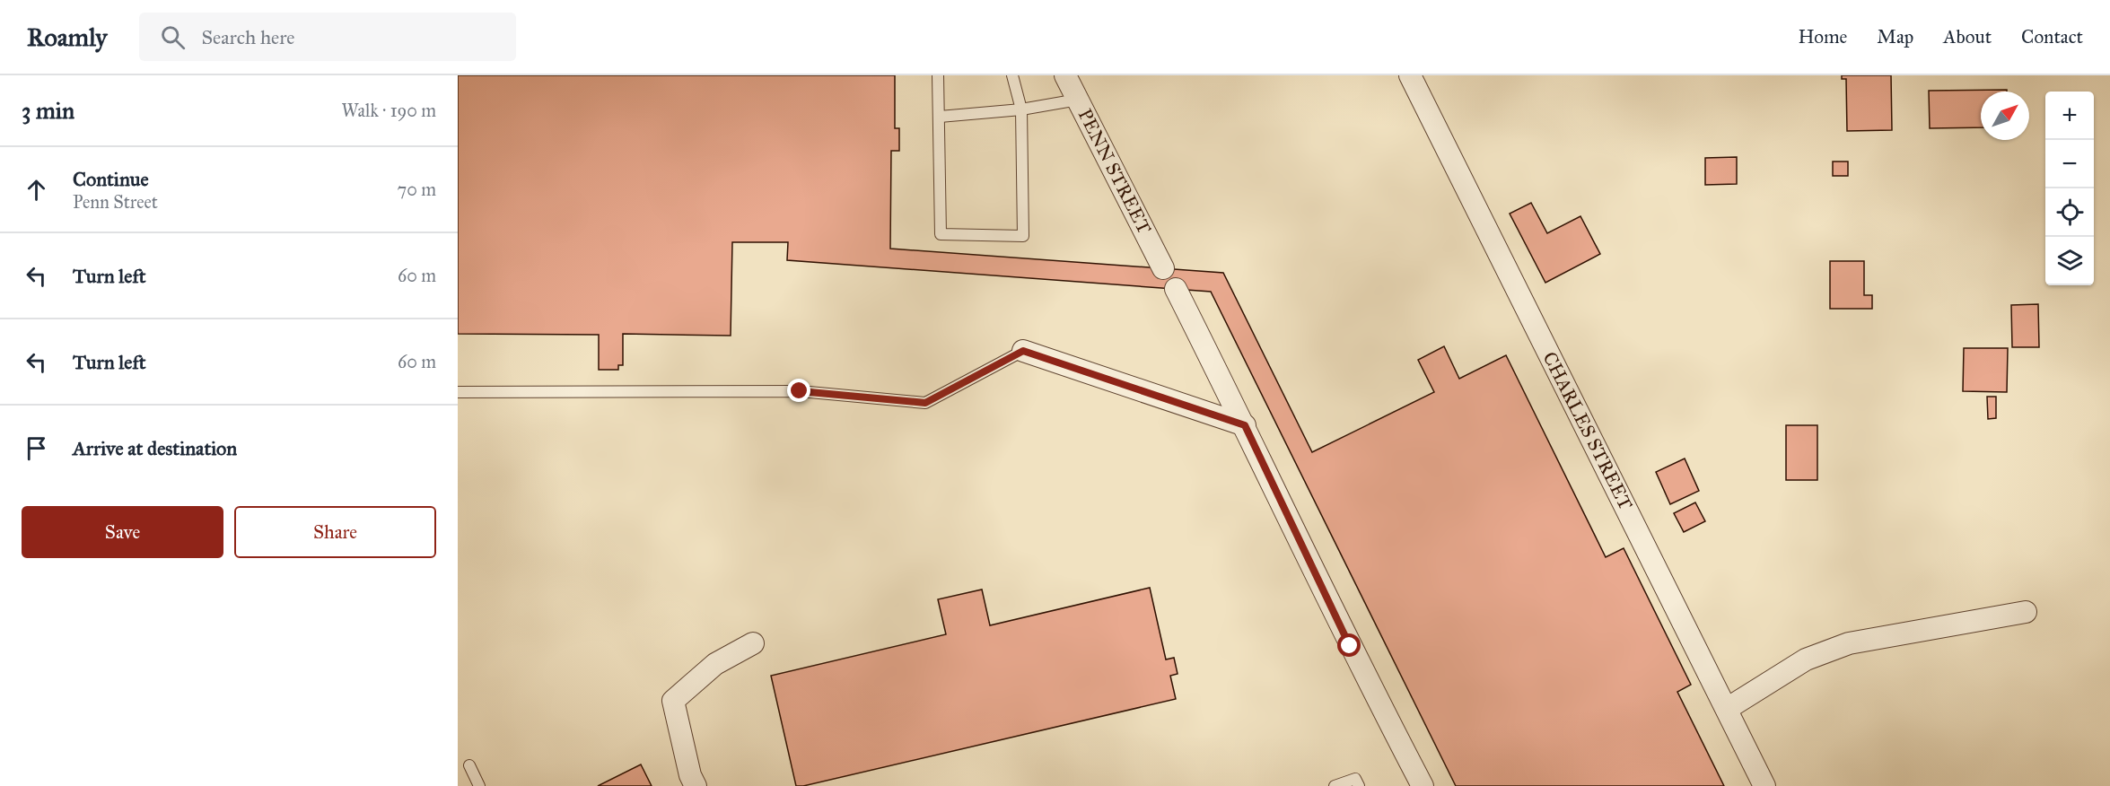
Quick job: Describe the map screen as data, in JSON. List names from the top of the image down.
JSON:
{
  "streets": {
    "street": ["PENN STREET", "CHARLES STREET"]
  },
  "north": "top right",
  "page": {
    "header": "Roamly",
    "search": "Search here",
    "nav": [
      "Home",
      "Map",
      "About",
      "Contact"
    ],
    "heading": ["3 min", "Walk · 190 m"],
    "map_buttons": ["+", "−"],
    "list": [
      ["Continue", "Penn Street", "70 m"],
      ["Turn left", "60 m"],
      ["Turn left", "60 m"],
      "Arrive at destination"
    ],
    "buttons": ["Save", "Share"]
  }
}
